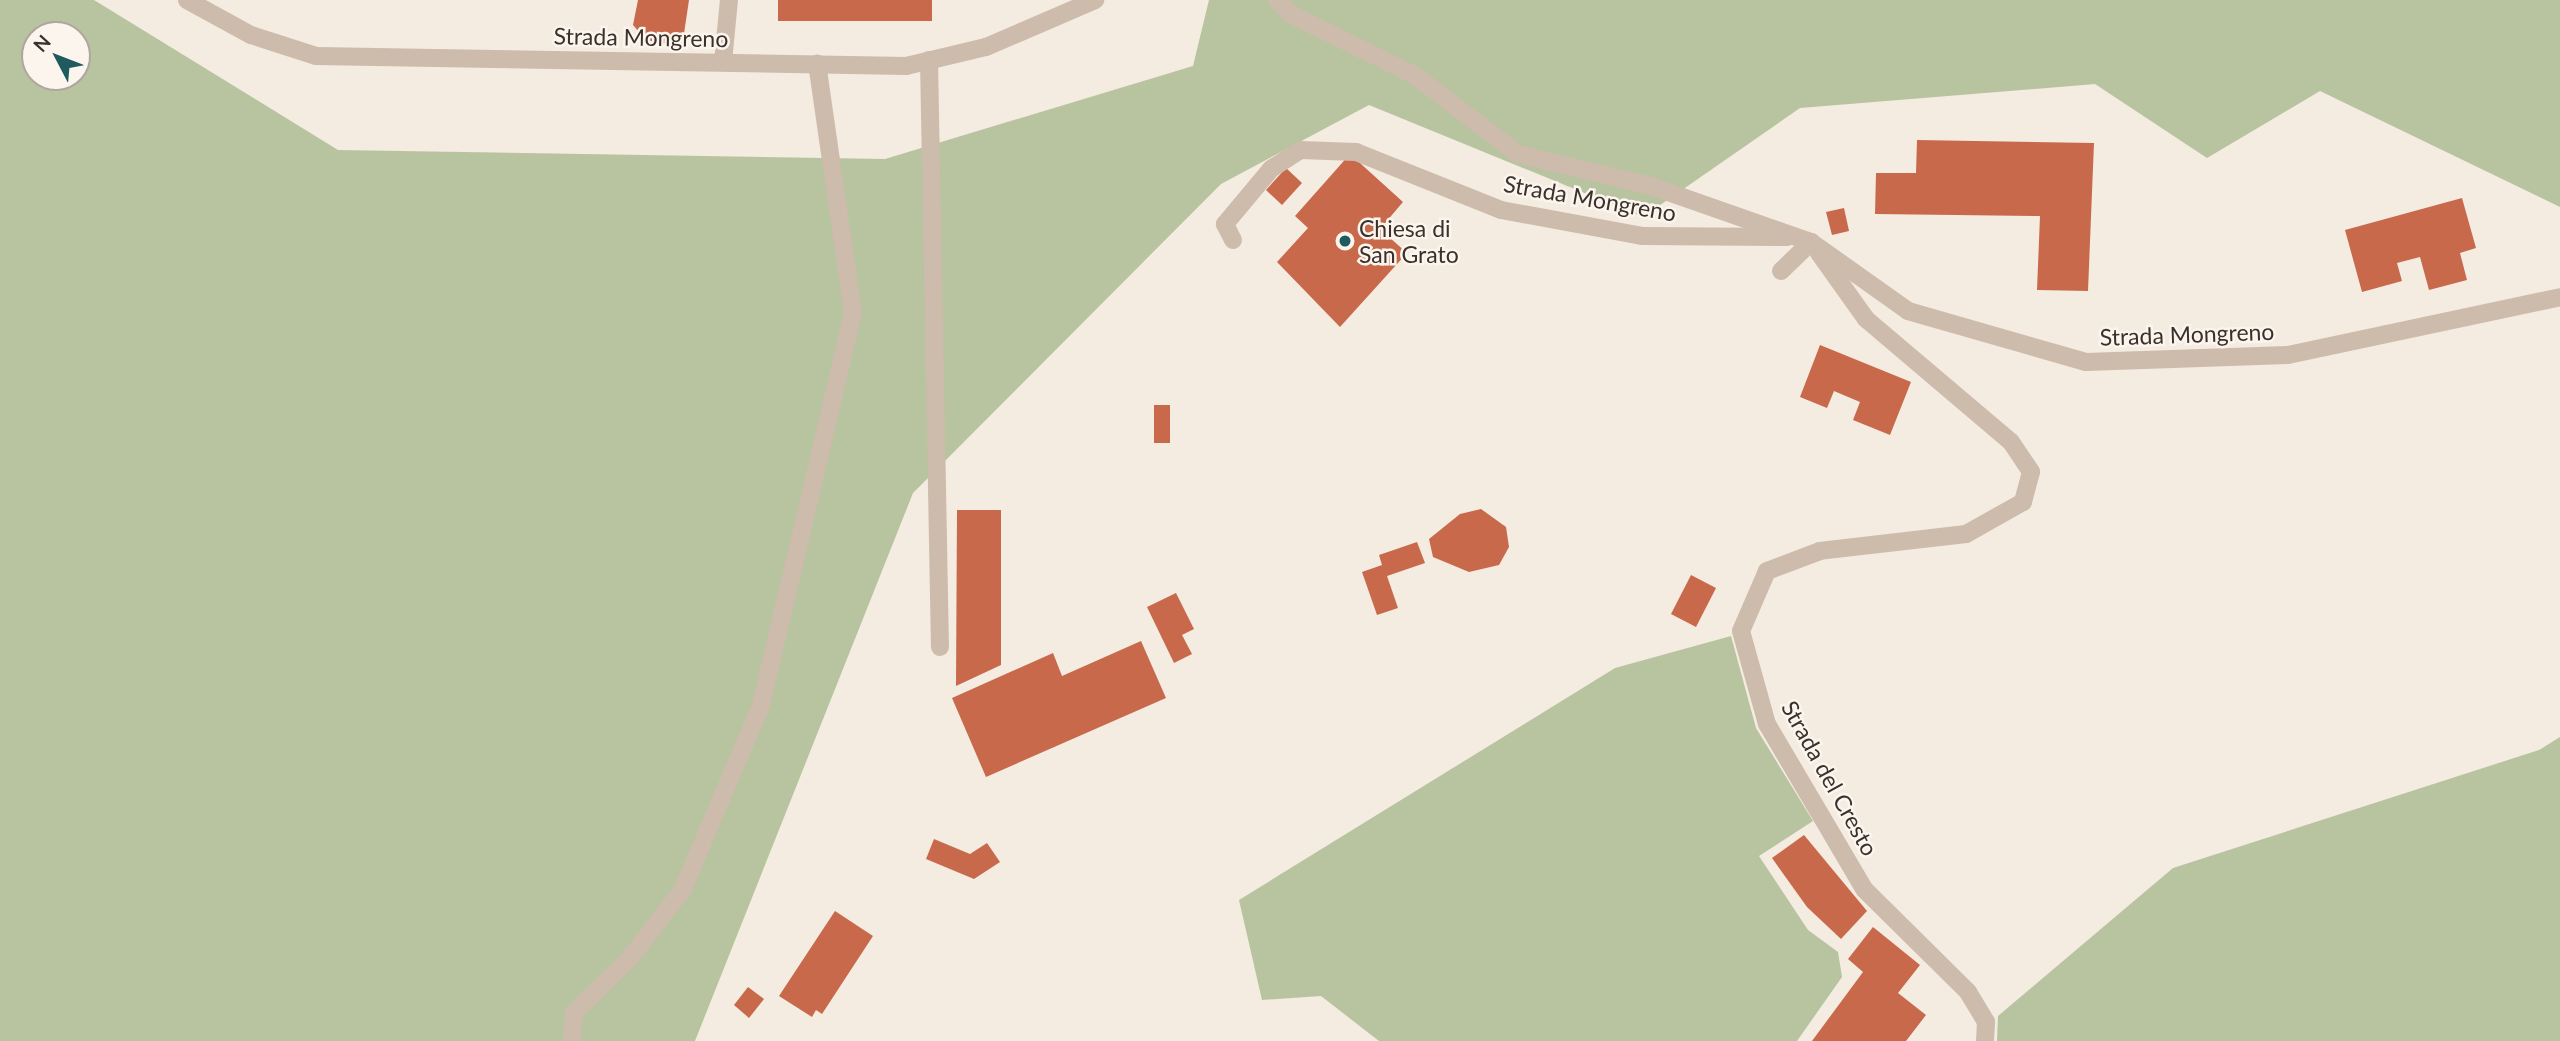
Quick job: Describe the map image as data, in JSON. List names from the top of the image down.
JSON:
{
  "streets": {
    "street": ["Strada Mongreno", "Strada del Cresto"]
  },
  "crossings": [
    ["Strada Mongreno", "Strada del Cresto"]
  ],
  "places": ["Chiesa di San Grato"],
  "north": "top left"
}
